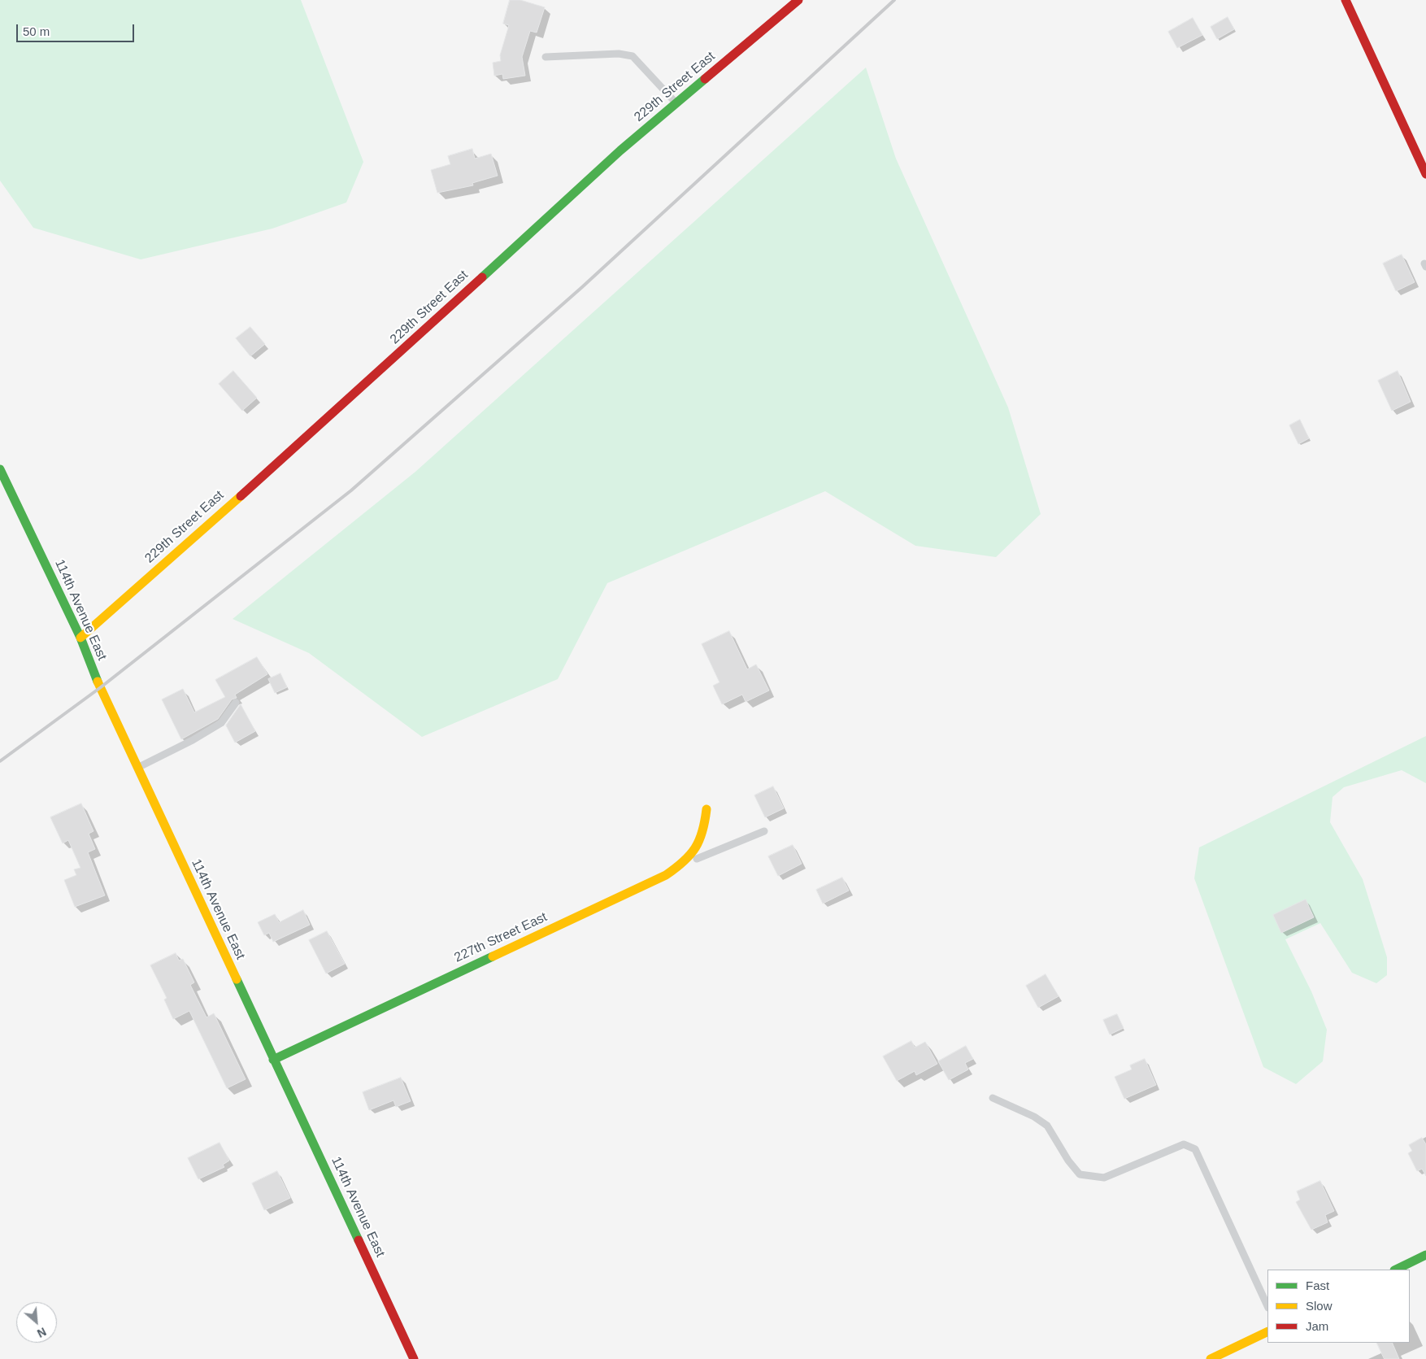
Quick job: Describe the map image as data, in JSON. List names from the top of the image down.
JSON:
{
  "streets": {
    "street": ["229th Street East", "114th Avenue East", "227th Street East"]
  },
  "crossings": [
    ["229th Street East", "114th Avenue East"],
    ["114th Avenue East", "227th Street East"]
  ],
  "legend": ["Fast", "Slow", "Jam"],
  "scale_bar": "50 m",
  "north": "bottom right"
}
